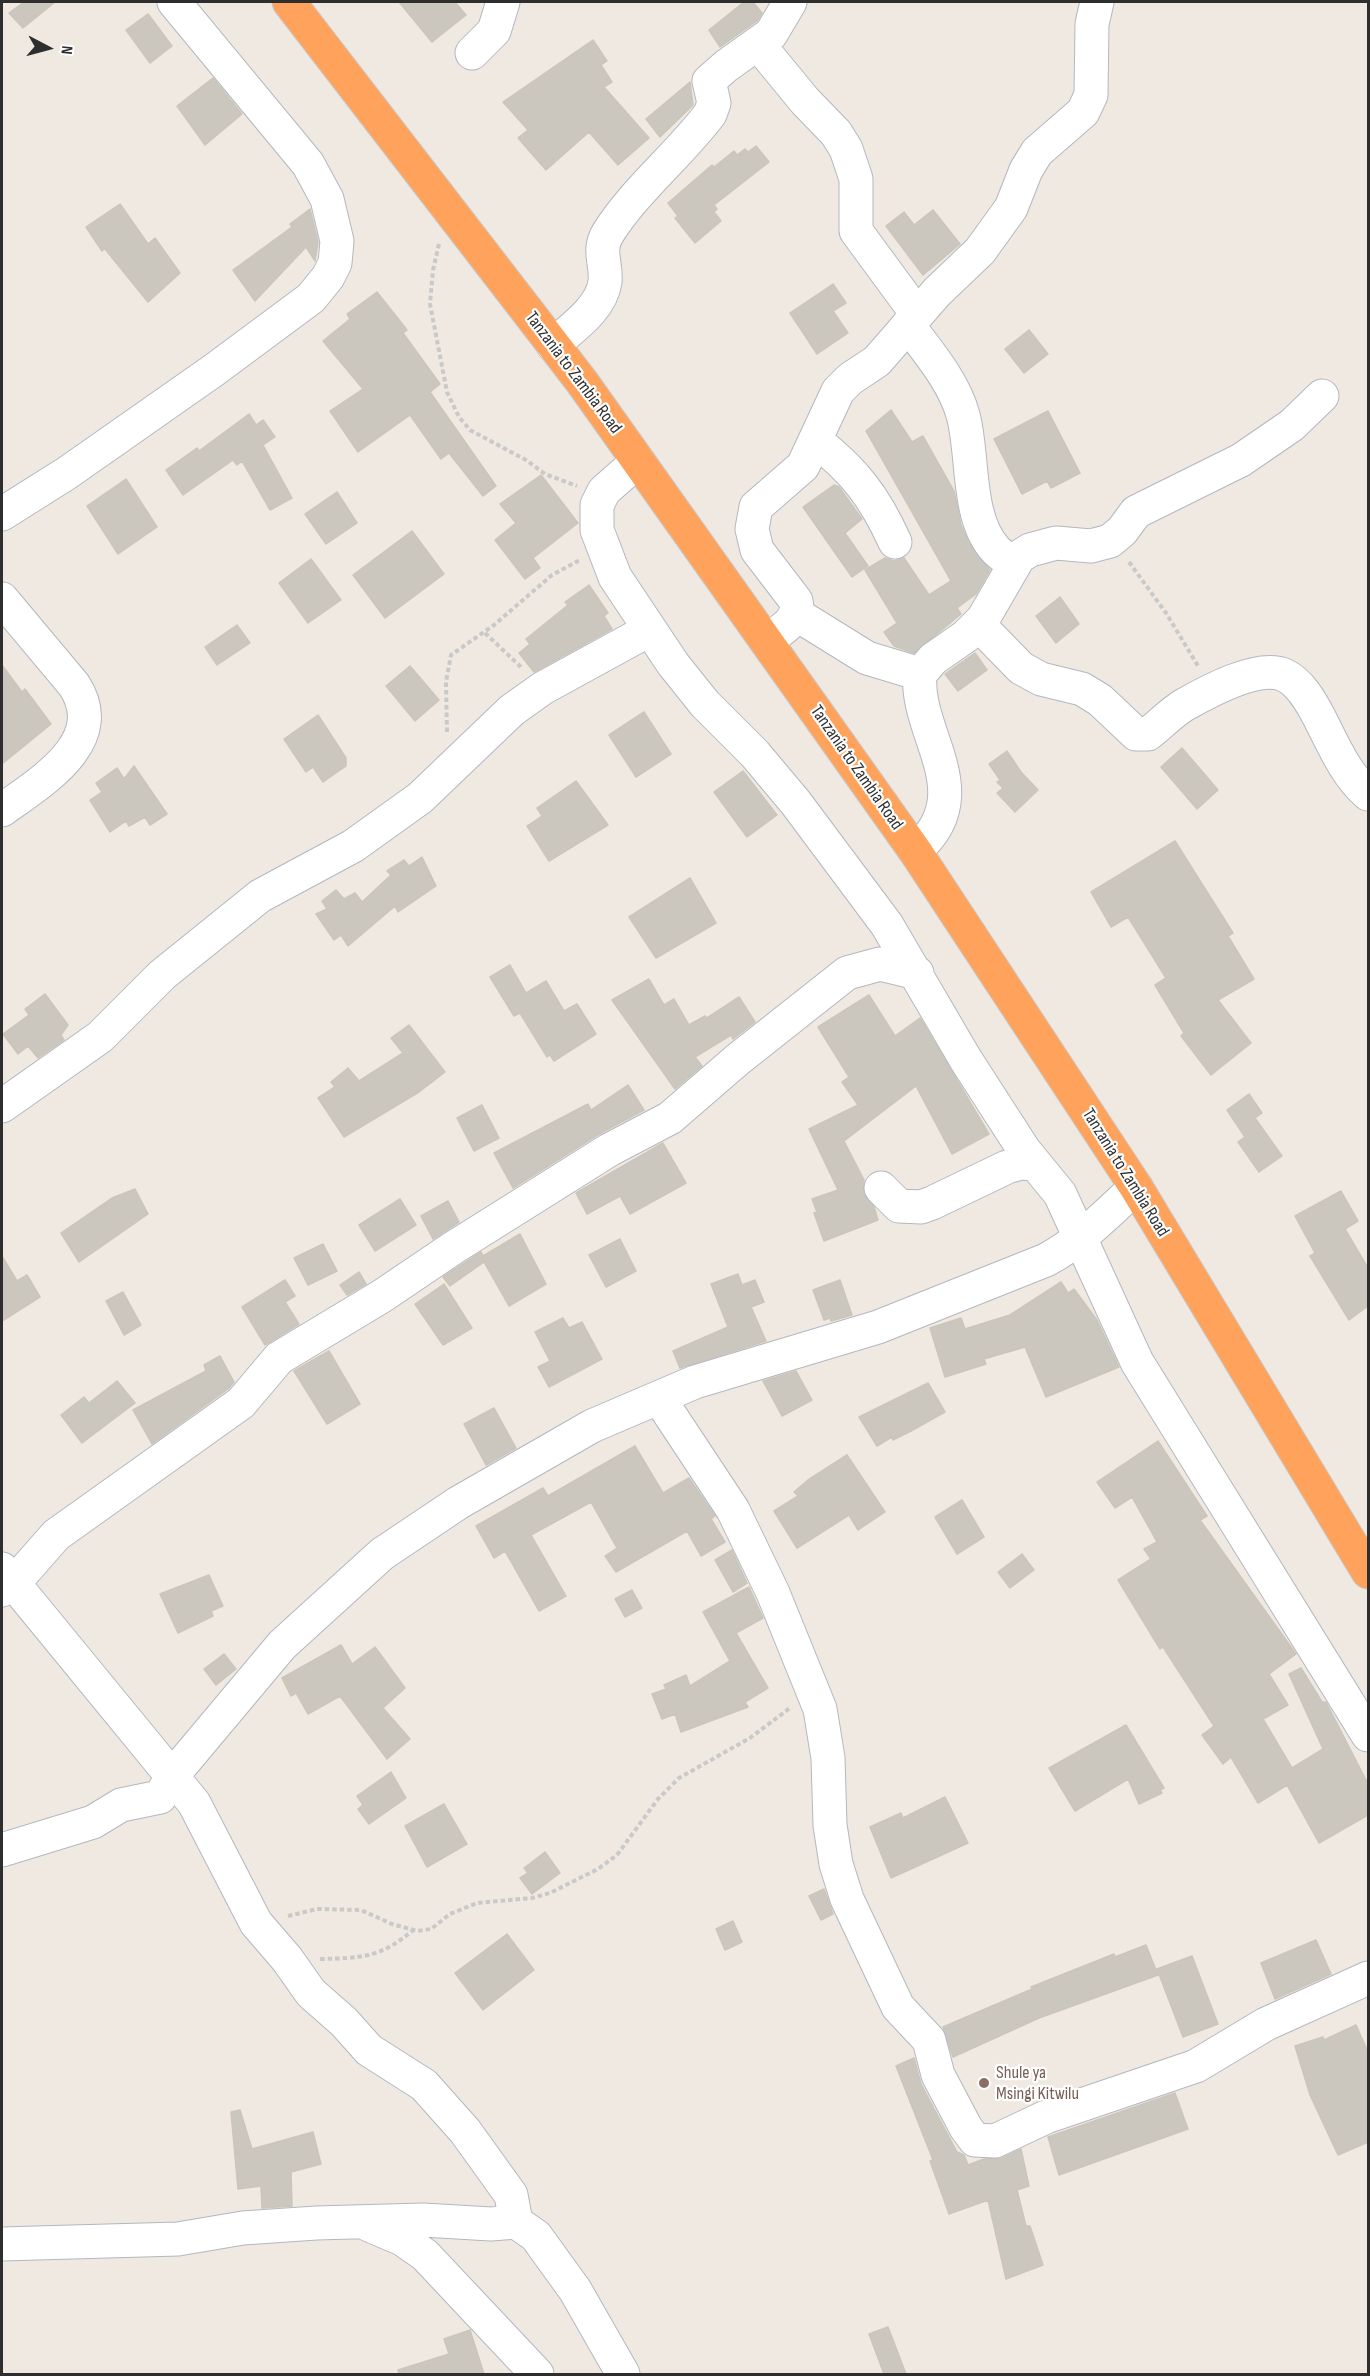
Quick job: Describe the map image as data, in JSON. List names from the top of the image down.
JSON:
{
  "streets": {
    "highway": ["Tanzania to Zambia Road"]
  },
  "places": ["Shule ya Msingi Kitwilu"],
  "north": "right"
}
